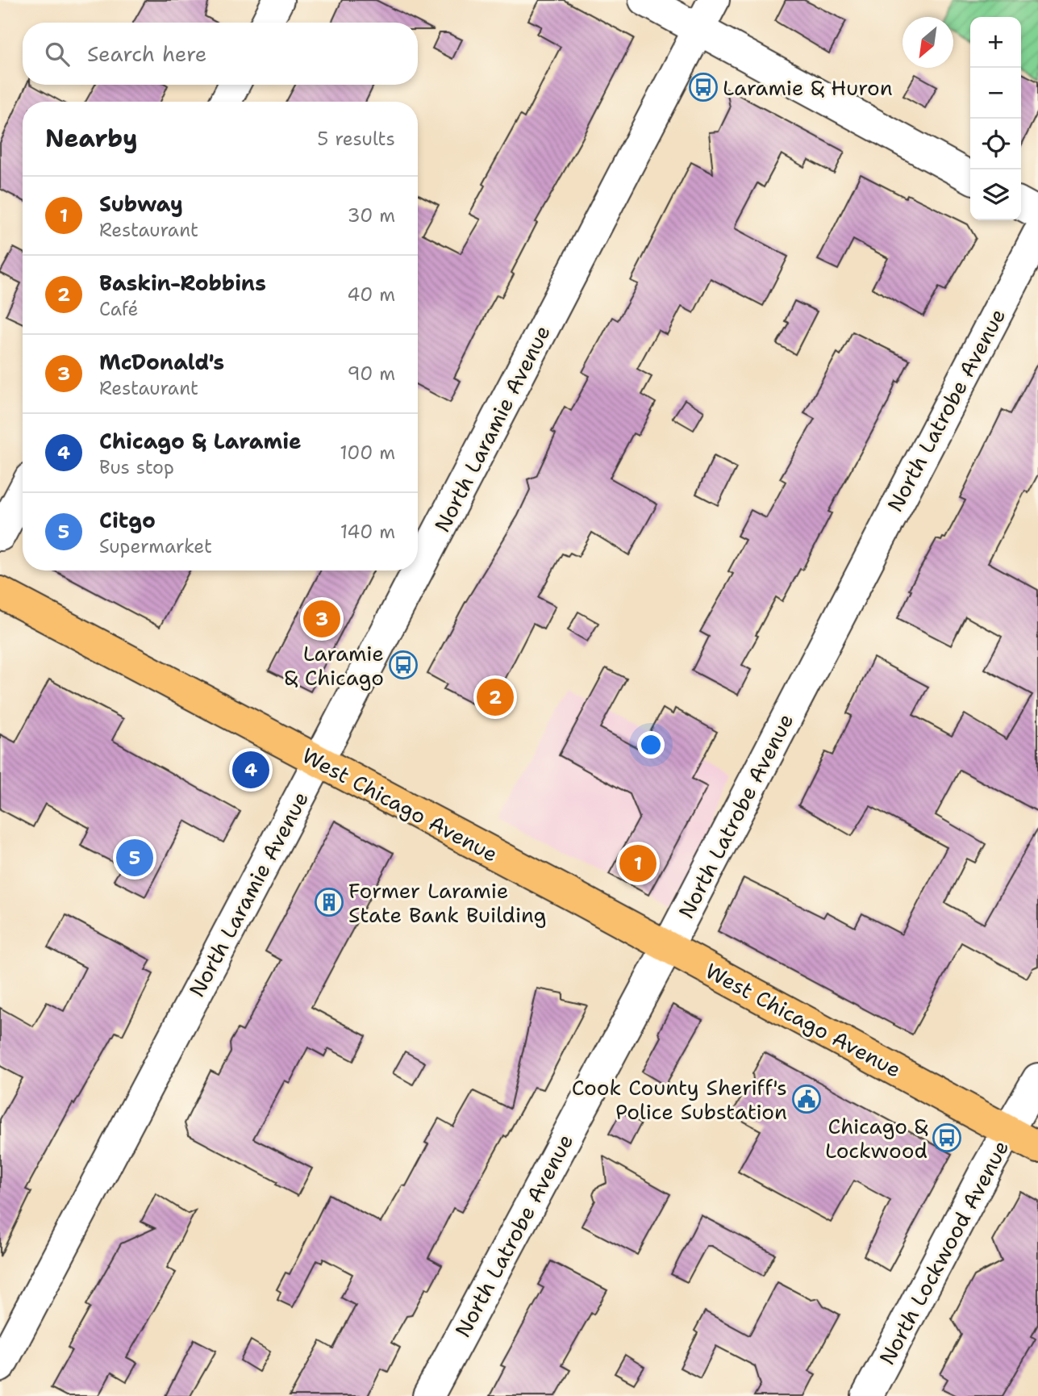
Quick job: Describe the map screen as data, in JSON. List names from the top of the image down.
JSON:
{
  "streets": {
    "main road": ["West Chicago Avenue"],
    "street": ["North Latrobe Avenue", "North Laramie Avenue", "North Lockwood Avenue"]
  },
  "crossings": [
    ["North Latrobe Avenue", "West Chicago Avenue"],
    ["North Laramie Avenue", "West Chicago Avenue"],
    ["West Chicago Avenue", "North Lockwood Avenue"]
  ],
  "places": {
    "bus stop": ["Laramie & Huron", "Laramie & Chicago", "Chicago & Lockwood"],
    "building": ["Former Laramie State Bank Building"],
    "public building": ["Cook County Sheriff's Police Substation"]
  },
  "north": "bottom left",
  "page": {
    "map_buttons": ["+", "−"],
    "search": "Search here",
    "heading": ["Nearby", "5 results"],
    "list": [
      {
        "mark": "1",
        "name": "Subway",
        "note": "Restaurant",
        "value": "30 m"
      },
      {
        "mark": "2",
        "name": "Baskin-Robbins",
        "note": "Café",
        "value": "40 m"
      },
      {
        "mark": "3",
        "name": "McDonald's",
        "note": "Restaurant",
        "value": "90 m"
      },
      {
        "mark": "4",
        "name": "Chicago & Laramie",
        "note": "Bus stop",
        "value": "100 m"
      },
      {
        "mark": "5",
        "name": "Citgo",
        "note": "Supermarket",
        "value": "140 m"
      }
    ],
    "pins": [
      "3",
      "2",
      "4",
      "5",
      "1"
    ]
  }
}
